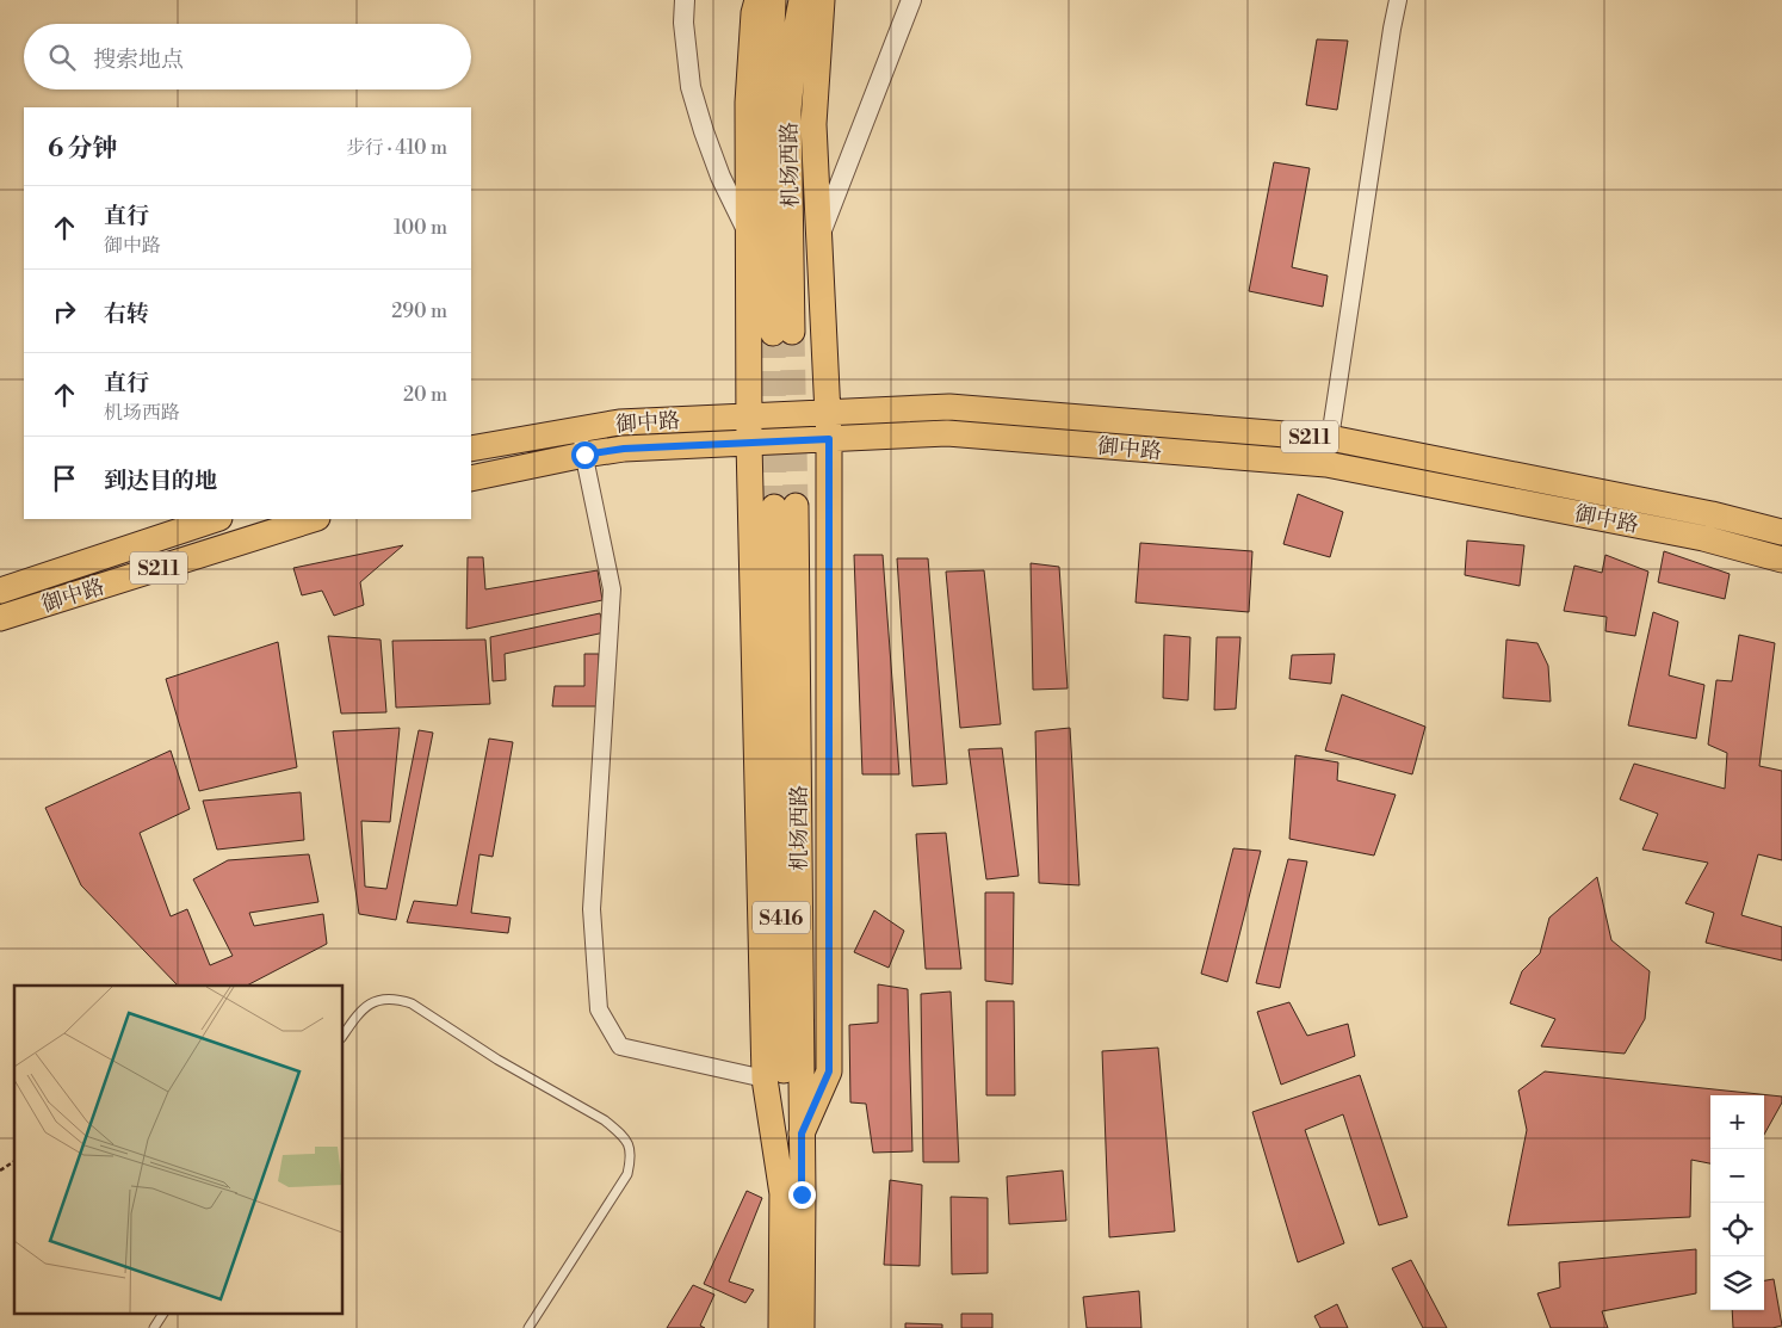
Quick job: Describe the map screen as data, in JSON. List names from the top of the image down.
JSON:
{
  "streets": {
    "main road": [
      "机场西路",
      "御中路",
      "S211",
      "S416"
    ]
  },
  "crossings": [
    ["机场西路", "S416"]
  ],
  "page": {
    "search": "搜索地点",
    "heading": ["6 分钟", "步行 · 410 m"],
    "list": [
      ["直行", "御中路", "100 m"],
      ["右转", "290 m"],
      ["直行", "机场西路", "20 m"],
      "到达目的地"
    ],
    "map_buttons": ["+", "−"]
  }
}
